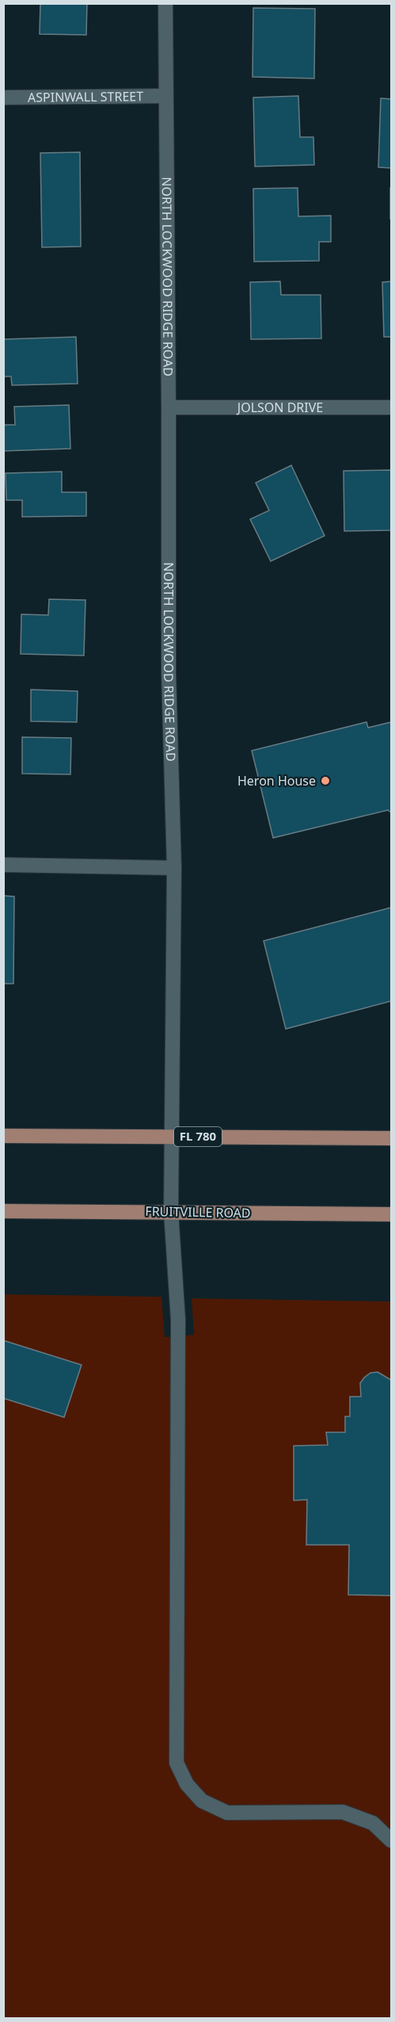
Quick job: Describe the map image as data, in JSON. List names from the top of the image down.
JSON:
{
  "streets": {
    "main road": ["FL 780", "FRUITVILLE ROAD"],
    "street": ["ASPINWALL STREET", "NORTH LOCKWOOD RIDGE ROAD", "JOLSON DRIVE"]
  },
  "crossings": [
    ["ASPINWALL STREET", "NORTH LOCKWOOD RIDGE ROAD"],
    ["NORTH LOCKWOOD RIDGE ROAD", "JOLSON DRIVE"],
    ["NORTH LOCKWOOD RIDGE ROAD", "FL 780"],
    ["NORTH LOCKWOOD RIDGE ROAD", "FRUITVILLE ROAD"]
  ],
  "places": ["Heron House"]
}
